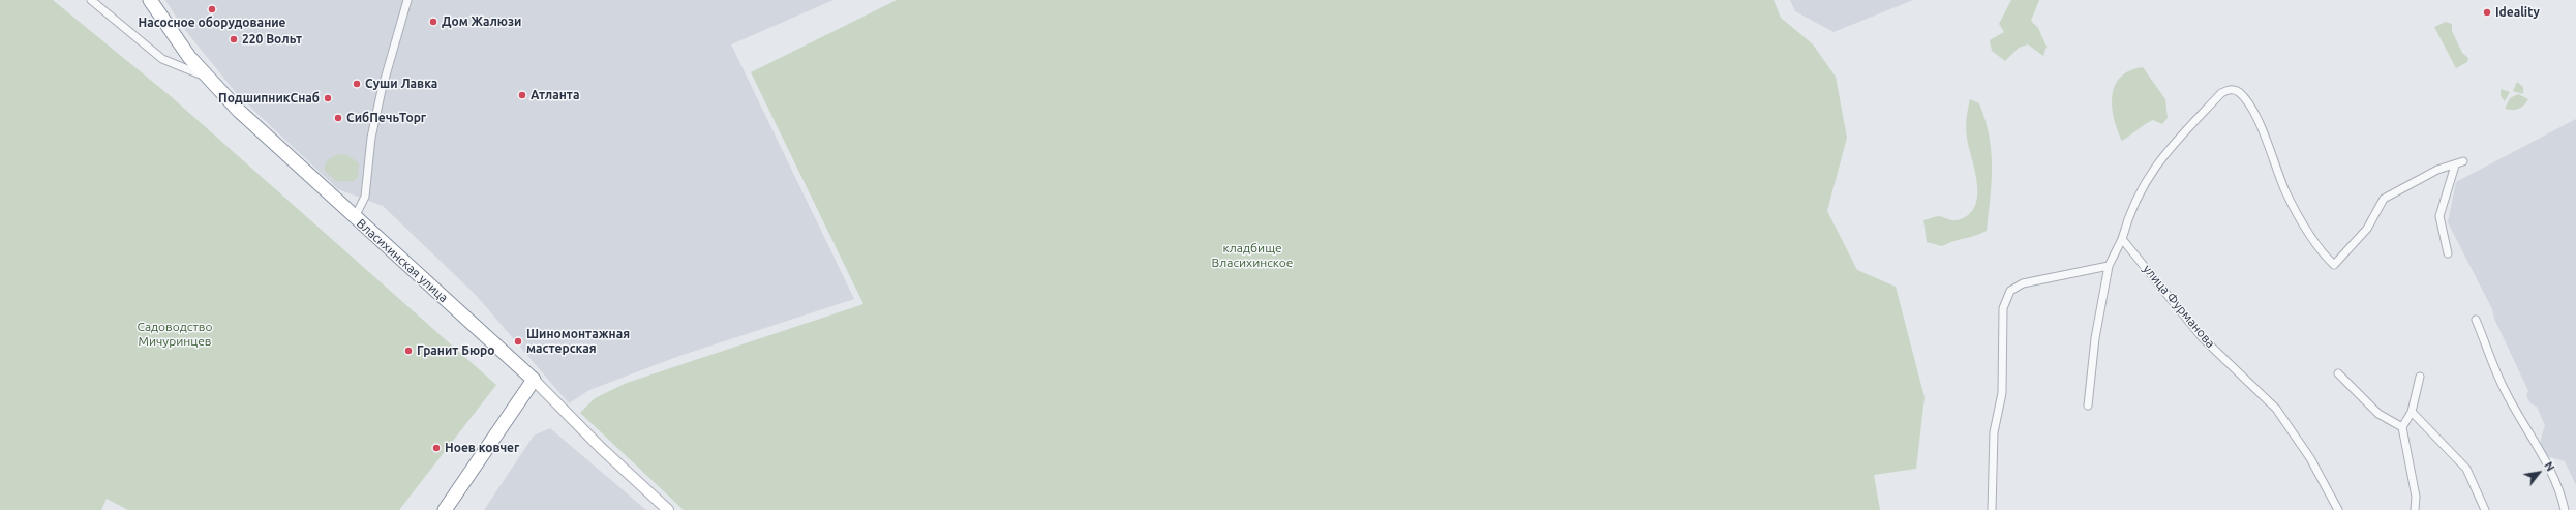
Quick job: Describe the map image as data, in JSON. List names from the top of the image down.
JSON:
{
  "streets": {
    "highway": ["Власихинская улица"],
    "street": ["улица Фурманова"]
  },
  "parks": ["кладбище Власихинское", "Садоводство Мичуринцев"],
  "places": [
    "Насосное оборудование",
    "Ideality",
    "Дом Жалюзи",
    "220 Вольт",
    "Суши Лавка",
    "Атланта",
    "ПодшипникСнаб",
    "СибПечьТорг",
    "Шиномонтажная мастерская",
    "Гранит Бюро",
    "Ноев ковчег"
  ],
  "north": "top right"
}
